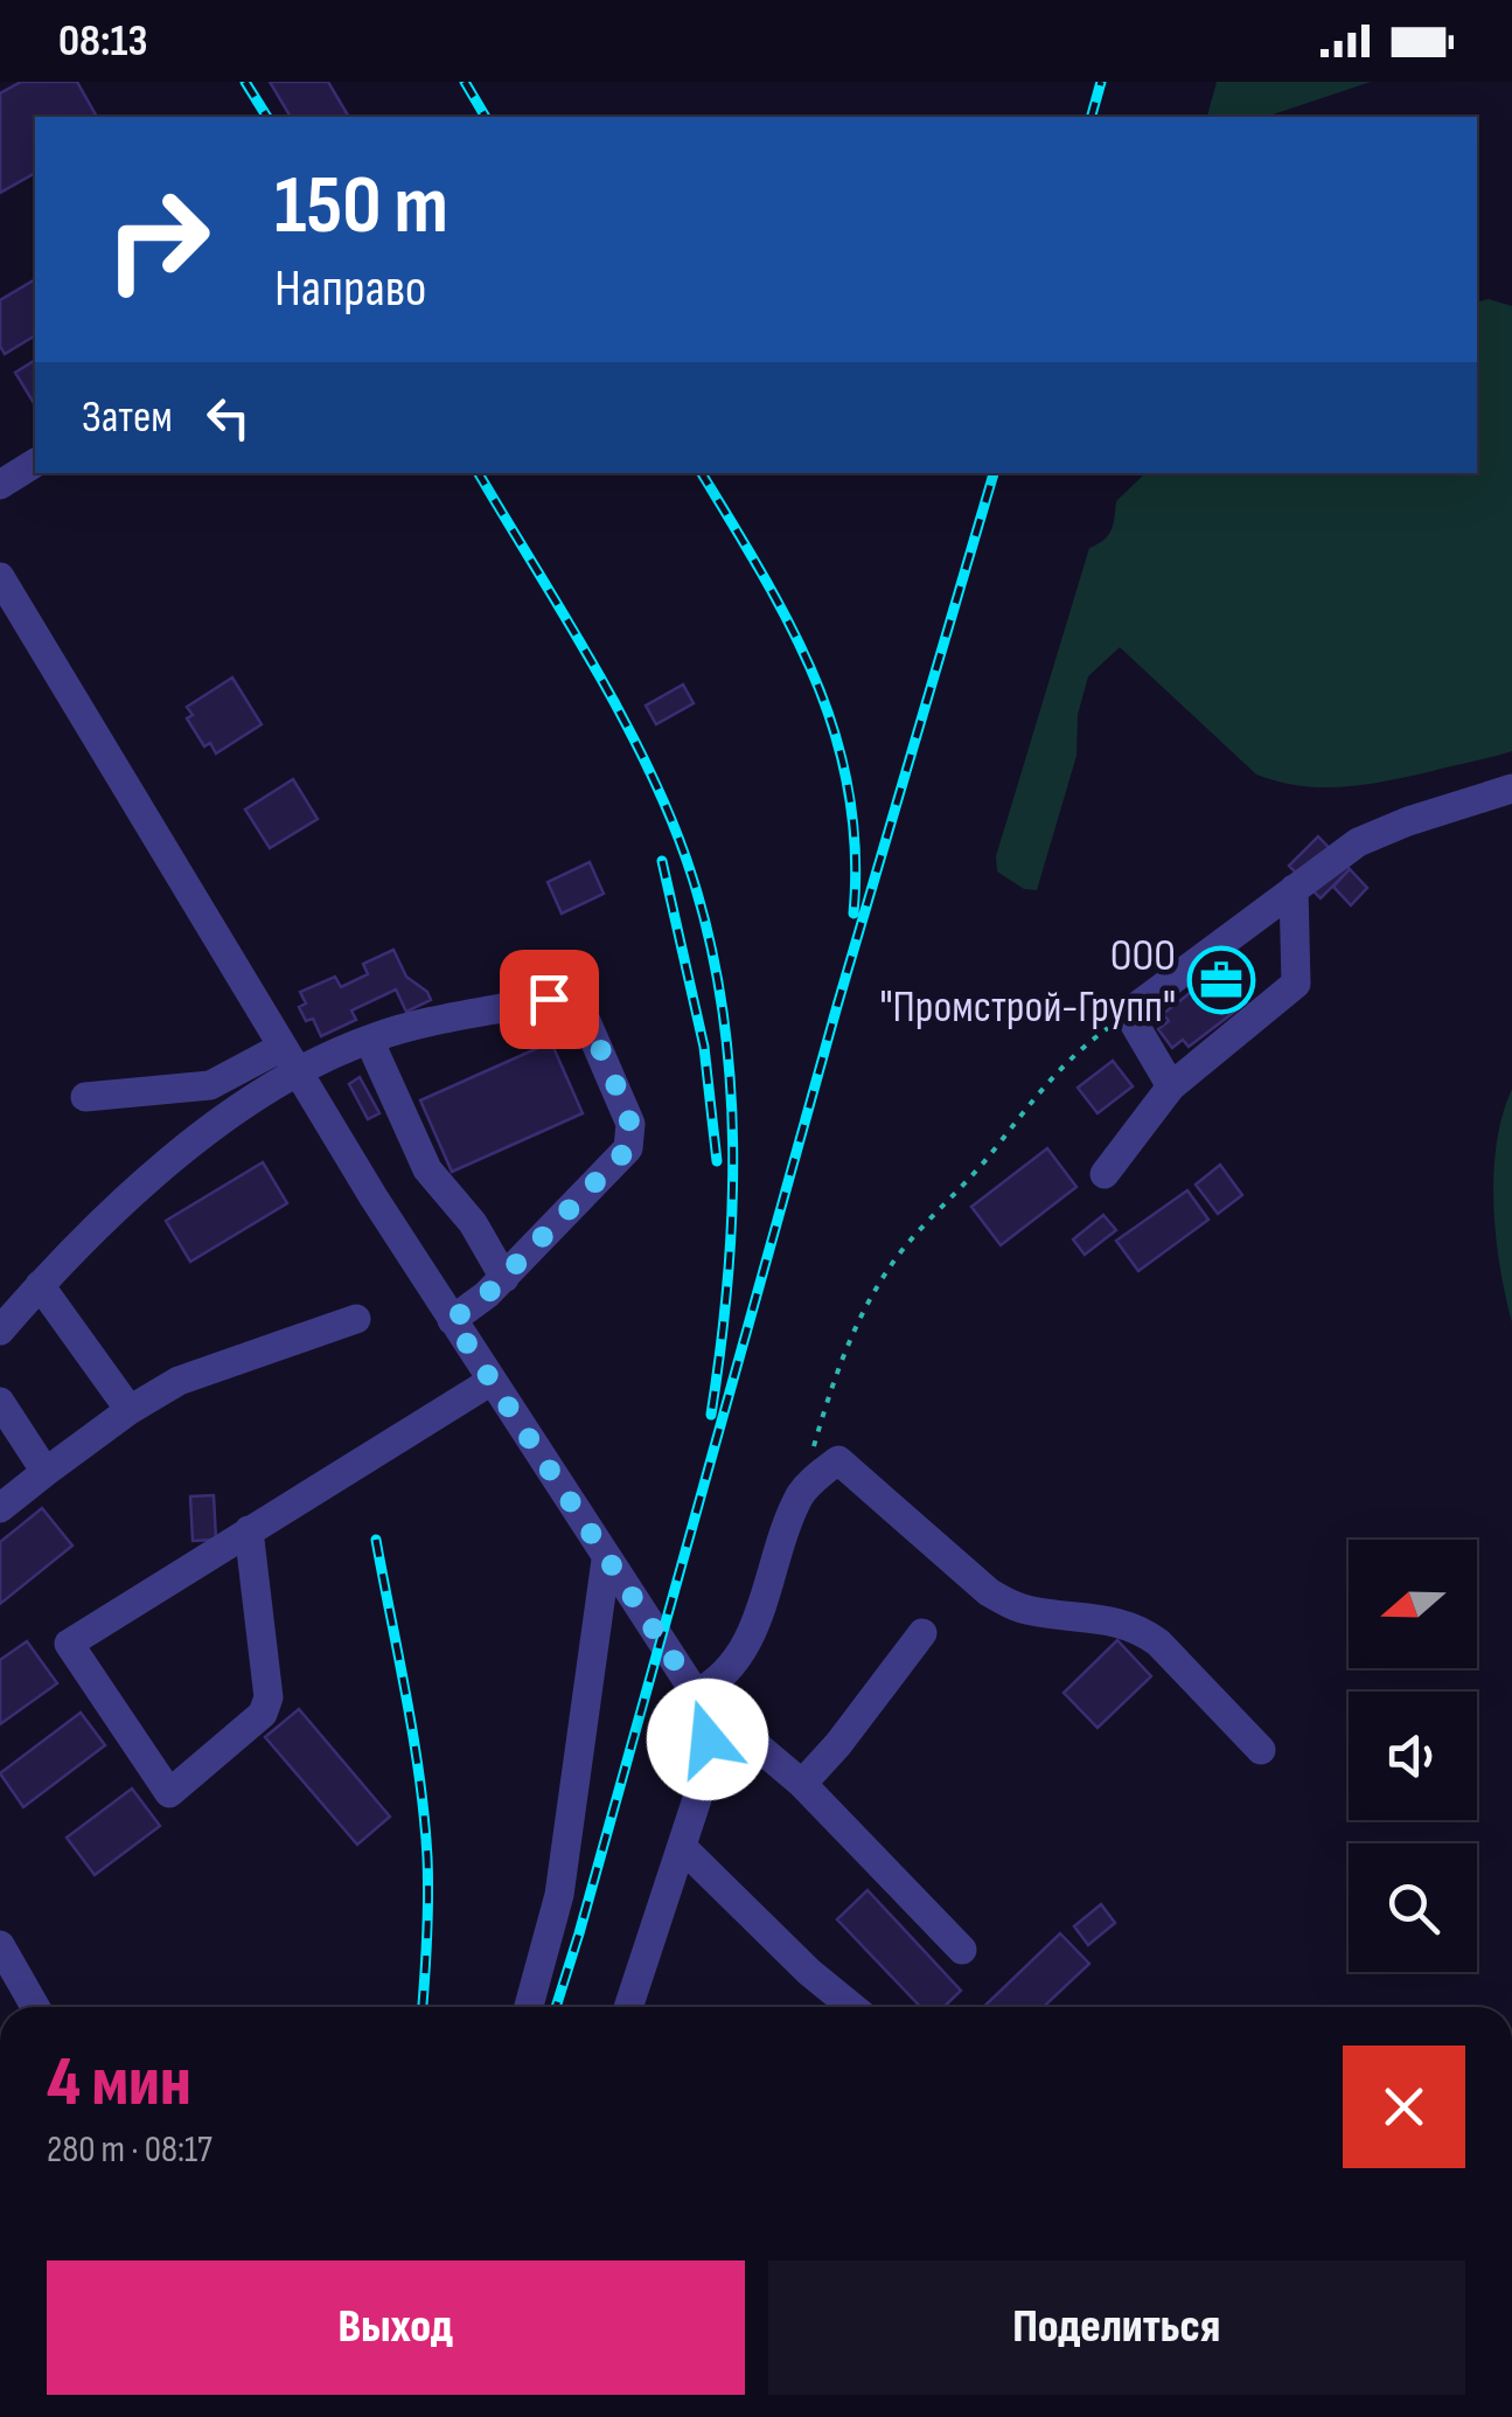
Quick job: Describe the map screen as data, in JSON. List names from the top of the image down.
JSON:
{
  "places": {
    "office": ["ООО \"Промстрой-Групп\""]
  },
  "north": "left",
  "page": {
    "status": "08:13",
    "turn": ["150 m", "Направо"],
    "then": "Затем",
    "heading": ["4 мин", "280 m · 08:17"],
    "buttons": ["Выход", "Поделиться"]
  }
}
